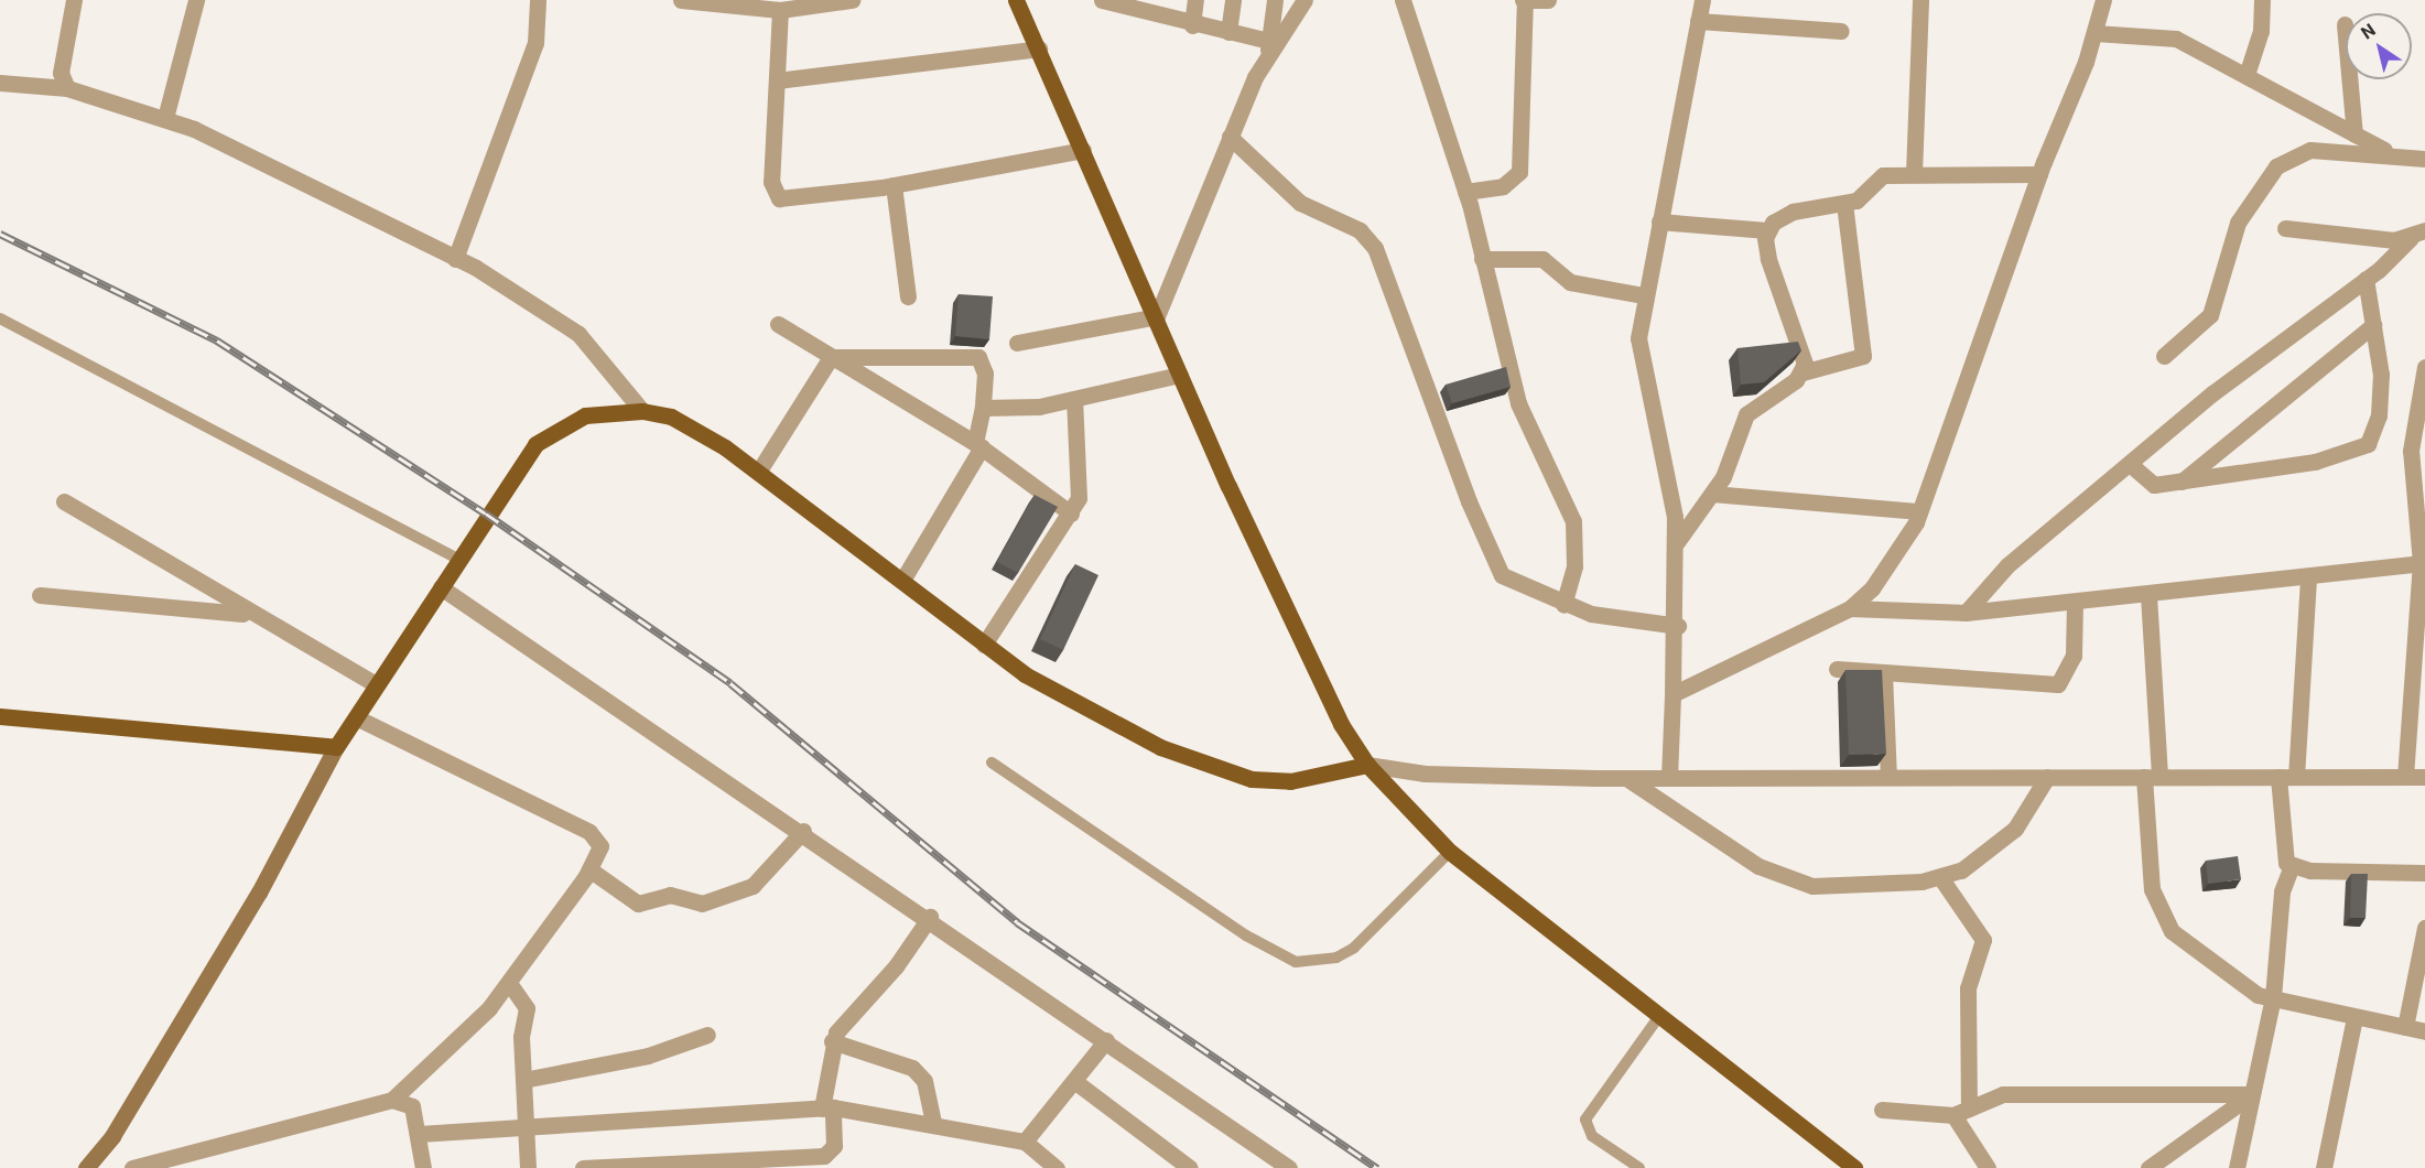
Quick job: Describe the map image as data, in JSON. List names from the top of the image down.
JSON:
{
  "north": "top left"
}
